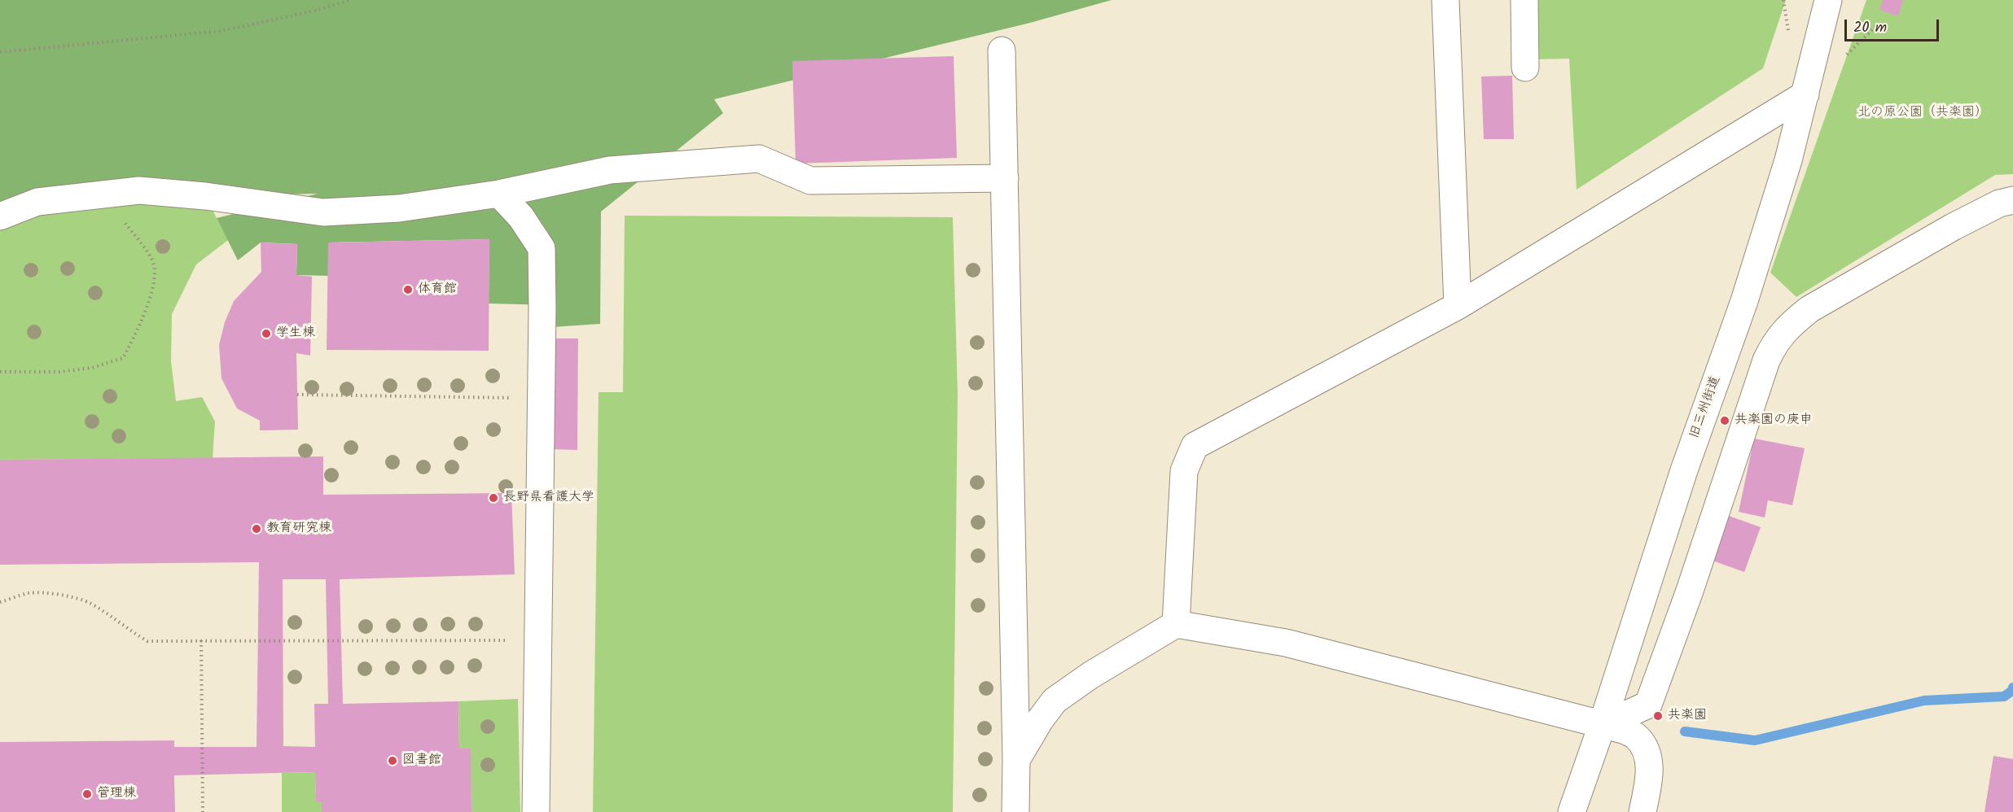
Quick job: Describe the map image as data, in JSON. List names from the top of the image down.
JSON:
{
  "streets": {
    "street": ["旧三州街道"]
  },
  "parks": ["北の原公園（共楽園）"],
  "places": [
    "体育館",
    "学生棟",
    "共楽園の庚申",
    "長野県看護大学",
    "教育研究棟",
    "共楽園",
    "図書館",
    "管理棟"
  ],
  "scale_bar": "20 m"
}
